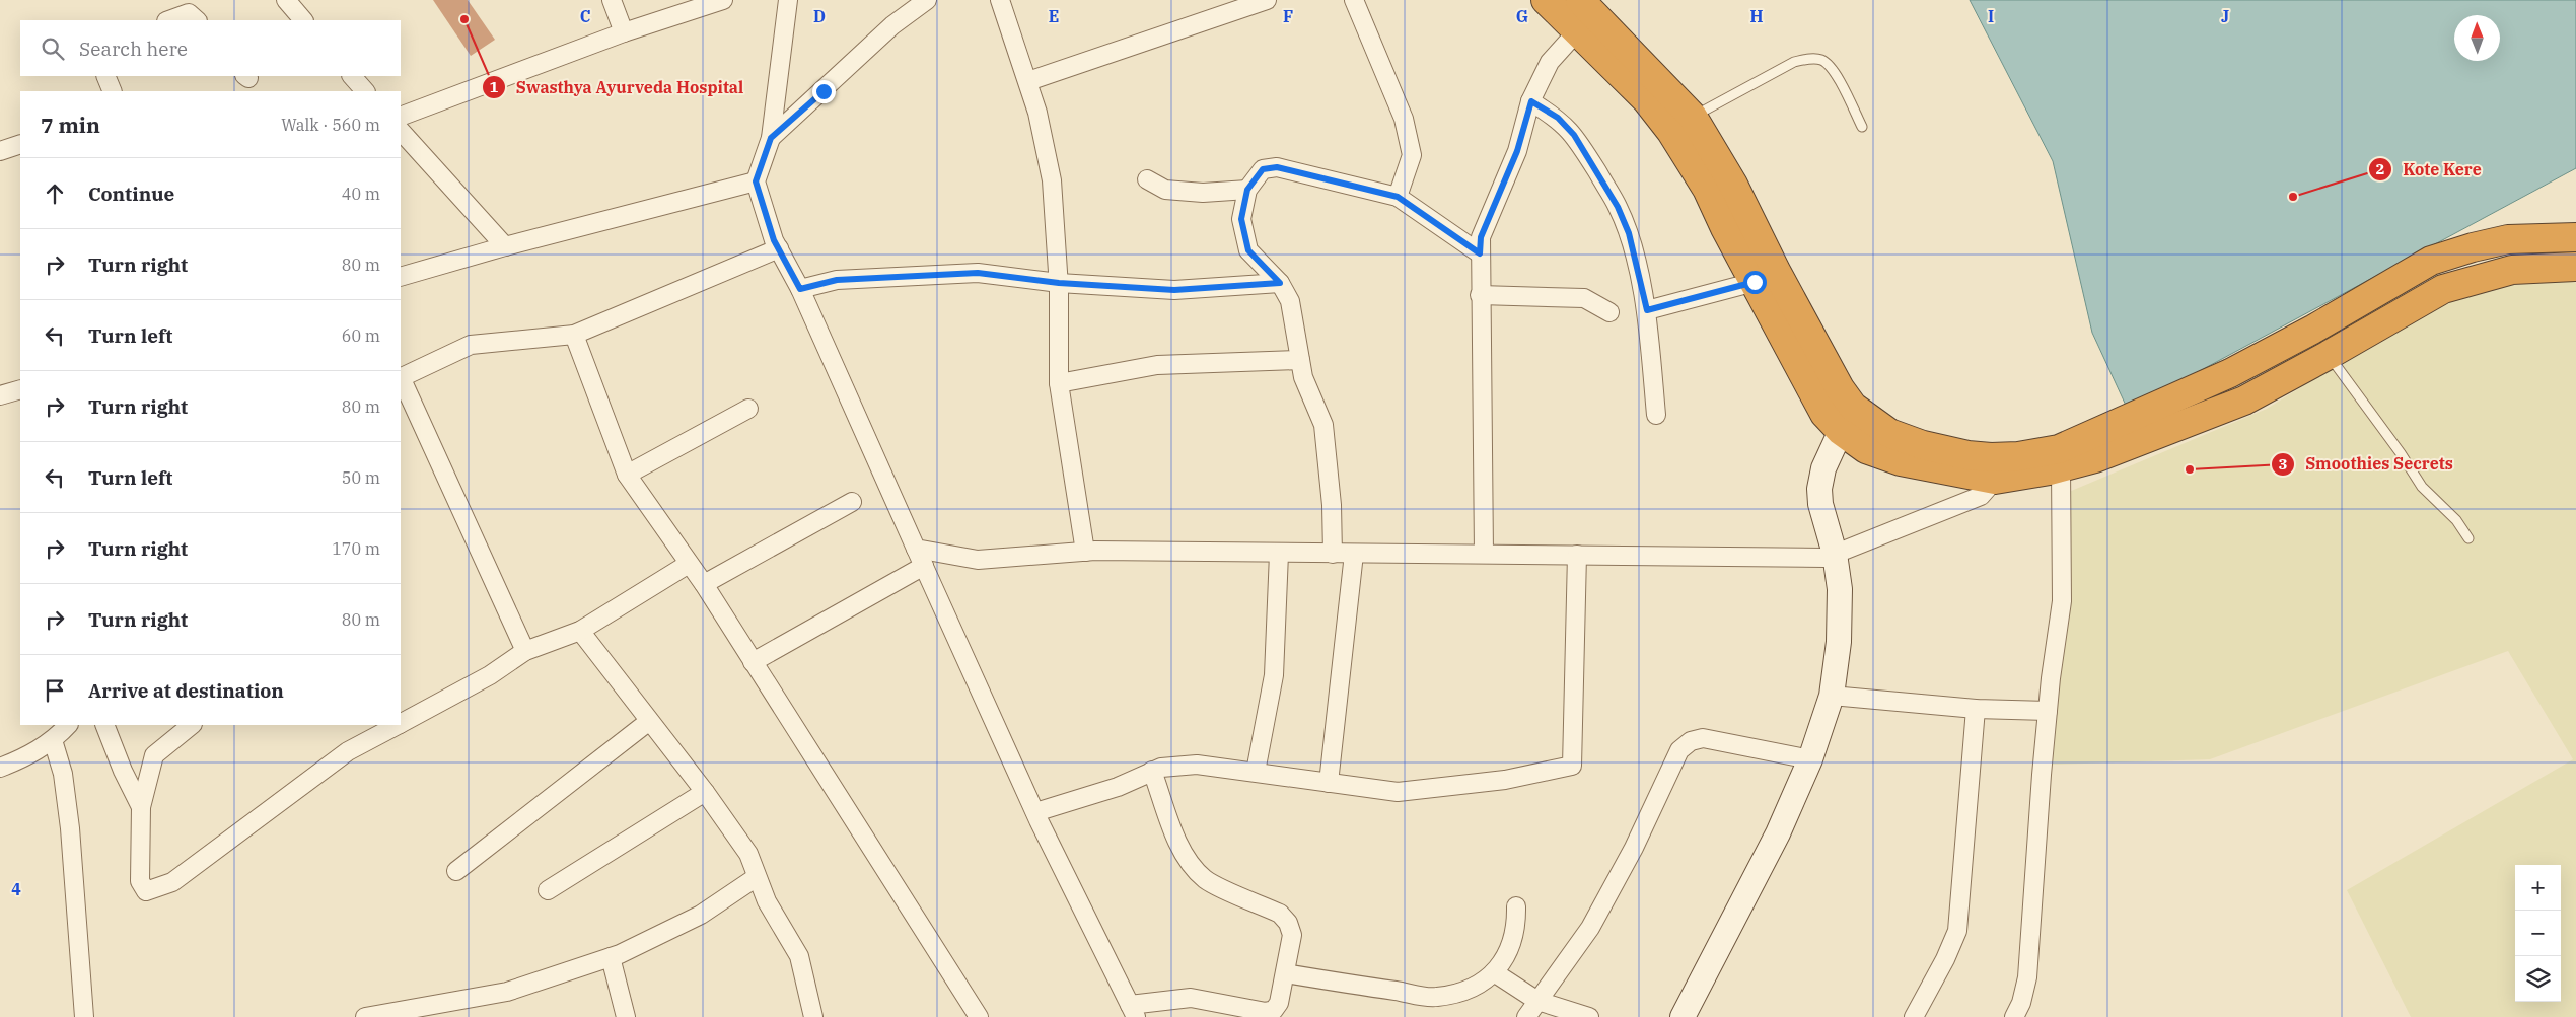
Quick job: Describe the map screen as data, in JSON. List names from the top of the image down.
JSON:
{
  "places": ["Swasthya Ayurveda Hospital", "Kote Kere", "Smoothies Secrets"],
  "north": "top",
  "page": {
    "search": "Search here",
    "heading": ["7 min", "Walk · 560 m"],
    "list": [
      ["Continue", "40 m"],
      ["Turn right", "80 m"],
      ["Turn left", "60 m"],
      ["Turn right", "80 m"],
      ["Turn left", "50 m"],
      ["Turn right", "170 m"],
      ["Turn right", "80 m"],
      "Arrive at destination"
    ],
    "map_buttons": ["+", "−"]
  },
  "grid": {
    "columns": [
      "C",
      "D",
      "E",
      "F",
      "G",
      "H",
      "I",
      "J"
    ],
    "rows": ["4"]
  }
}
